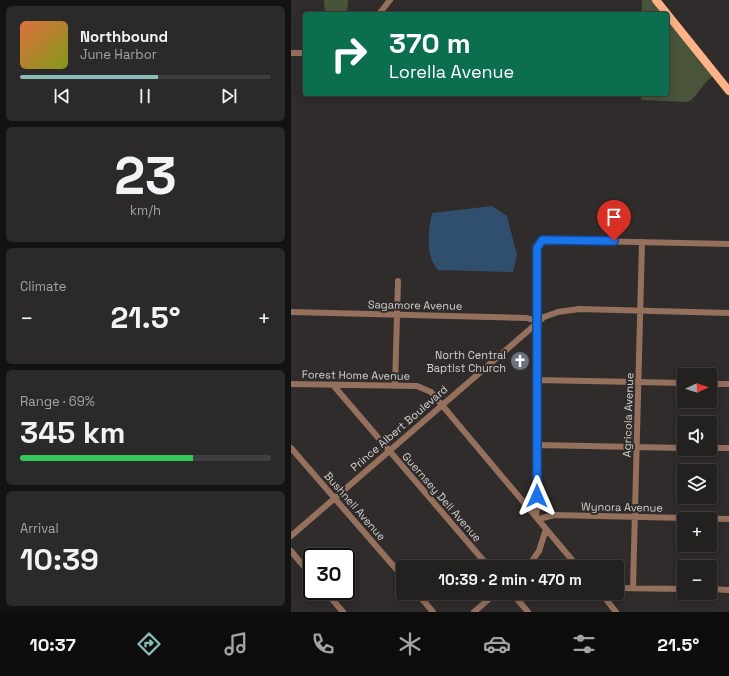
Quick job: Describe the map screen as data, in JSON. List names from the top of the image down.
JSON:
{
  "streets": {
    "street": [
      "Sagamore Avenue",
      "Forest Home Avenue",
      "Agricola Avenue",
      "Prince Albert Boulevard",
      "Guernsey Dell Avenue",
      "Bushnell Avenue",
      "Wynora Avenue"
    ]
  },
  "crossings": [
    ["Sagamore Avenue", "Prince Albert Boulevard"],
    ["Forest Home Avenue", "Prince Albert Boulevard"],
    ["Forest Home Avenue", "Guernsey Dell Avenue"],
    ["Forest Home Avenue", "Wynora Avenue"],
    ["Agricola Avenue", "Prince Albert Boulevard"],
    ["Agricola Avenue", "Wynora Avenue"],
    ["Prince Albert Boulevard", "Guernsey Dell Avenue"],
    ["Prince Albert Boulevard", "Bushnell Avenue"]
  ],
  "places": {
    "church": ["North Central Baptist Church"]
  },
  "north": "right",
  "page": {
    "turn": ["370 m", "Lorella Avenue"],
    "song": ["Northbound", "June Harbor"],
    "tile": [
      ["23", "km/h"],
      "Climate",
      ["Range · 69%", "345 km"],
      ["Arrival", "10:39"]
    ],
    "heat": ["−", "21.5°", "+"],
    "map_buttons": ["+", "−"],
    "limit": "30",
    "trip": "10:39 · 2 min · 470 m",
    "tabs": ["10:37", "21.5°"]
  }
}
